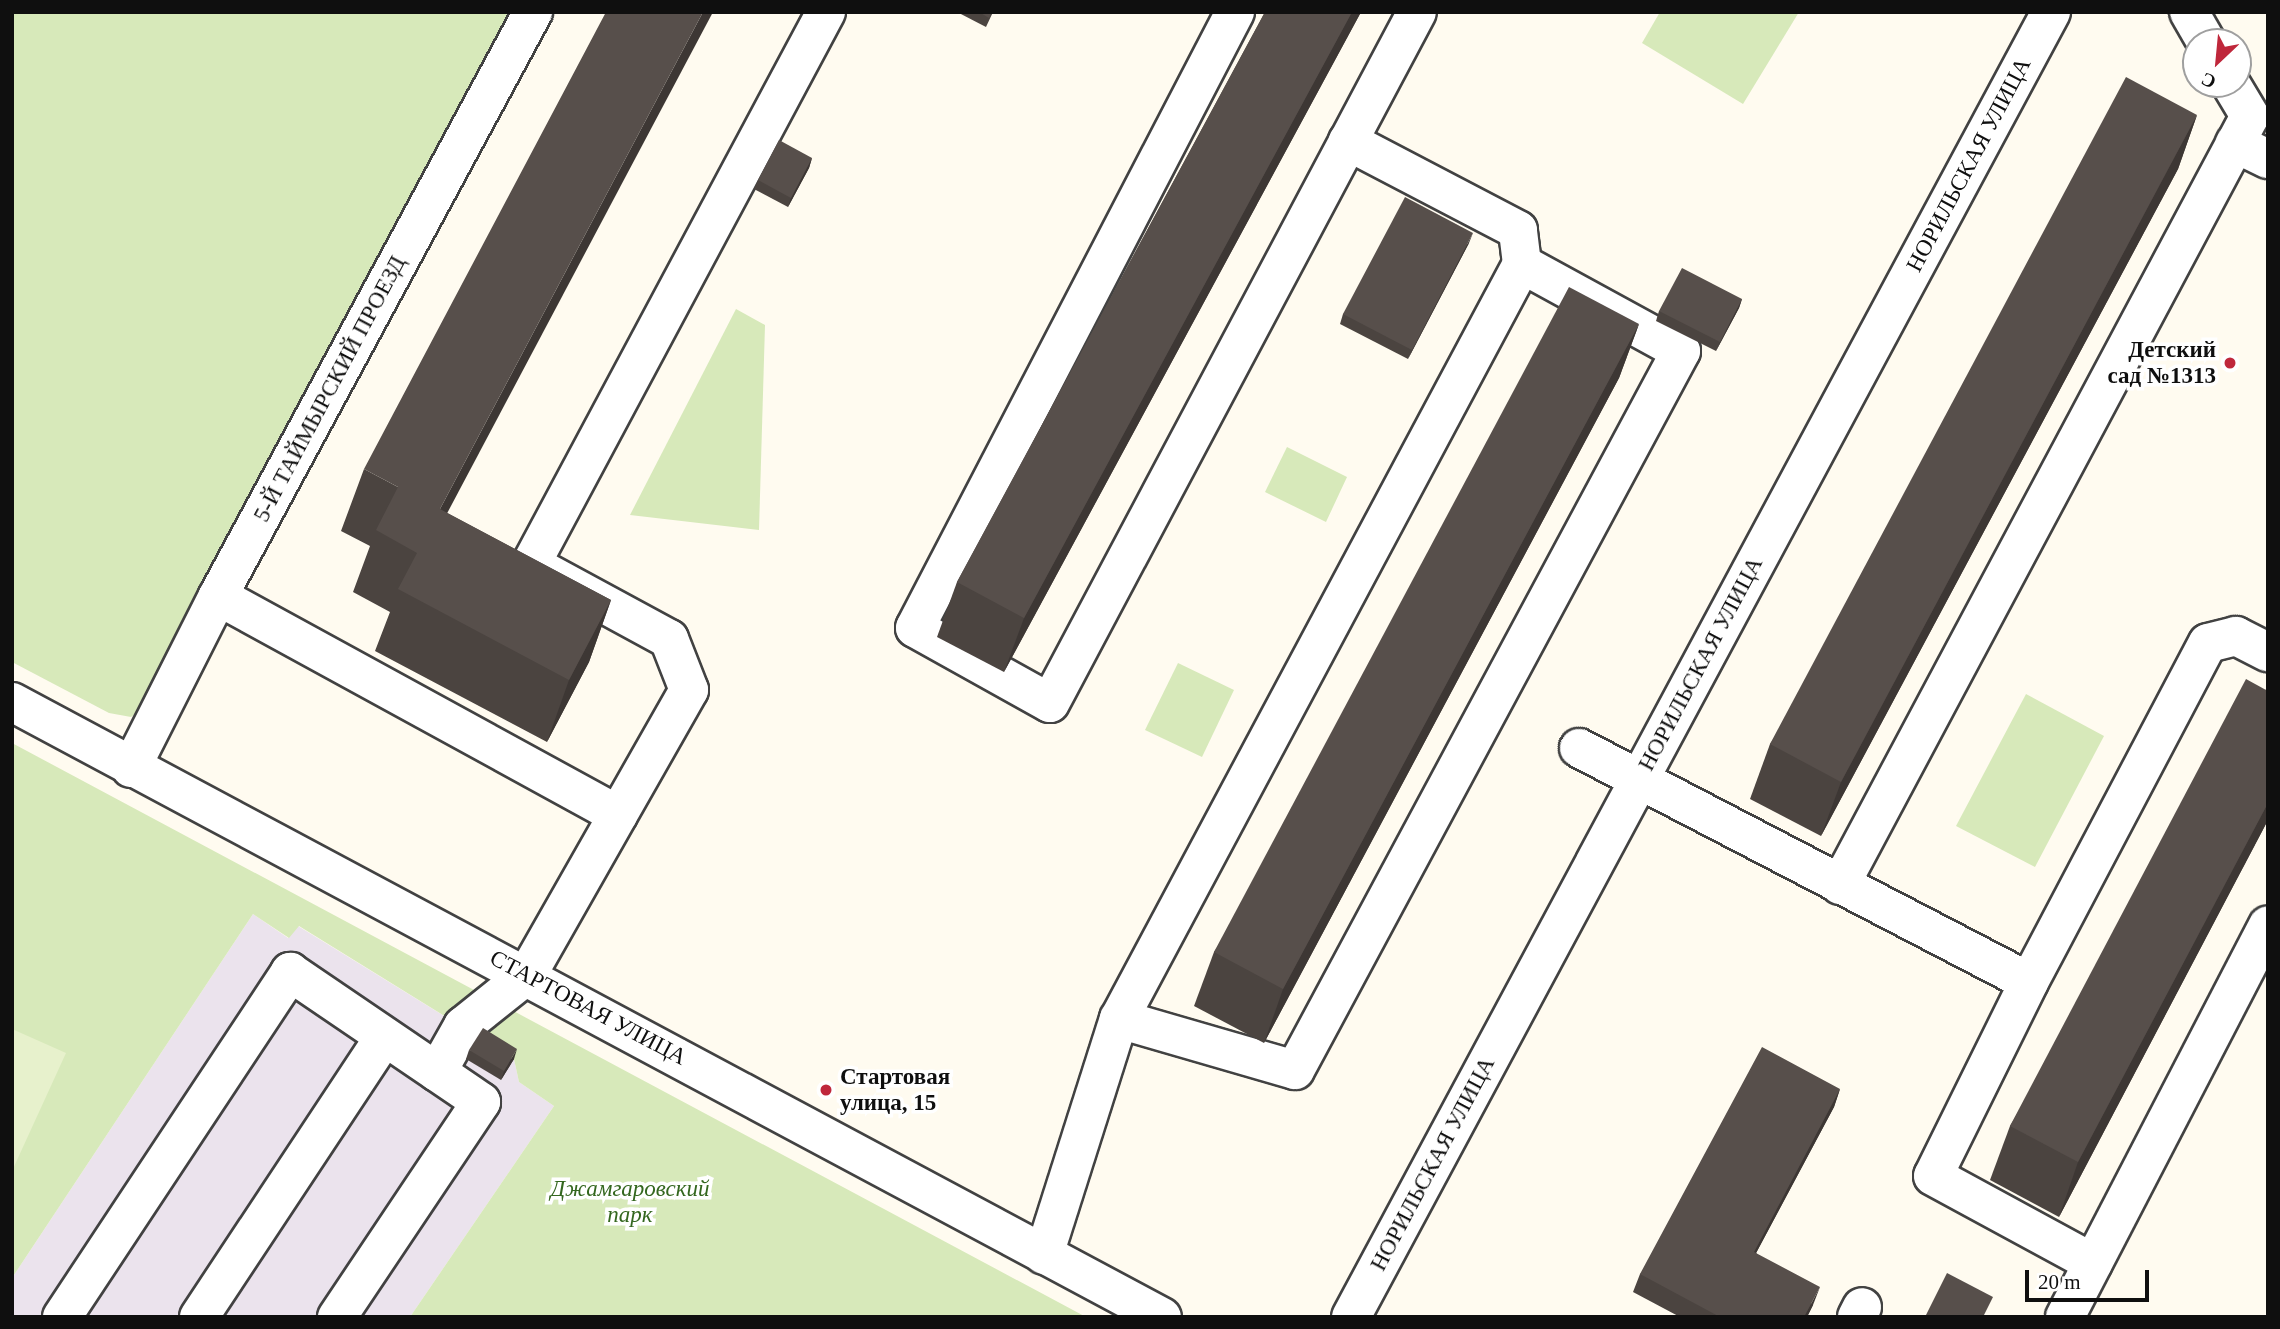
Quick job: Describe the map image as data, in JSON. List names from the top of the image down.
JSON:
{
  "streets": {
    "street": ["НОРИЛЬСКАЯ УЛИЦА", "5-Й ТАЙМЫРСКИЙ ПРОЕЗД", "СТАРТОВАЯ УЛИЦА"]
  },
  "crossings": [
    ["5-Й ТАЙМЫРСКИЙ ПРОЕЗД", "СТАРТОВАЯ УЛИЦА"]
  ],
  "parks": ["Джамгаровский парк"],
  "places": ["Детский сад №1313", "Стартовая улица, 15"],
  "scale_bar": "20 m",
  "north": "bottom left"
}
